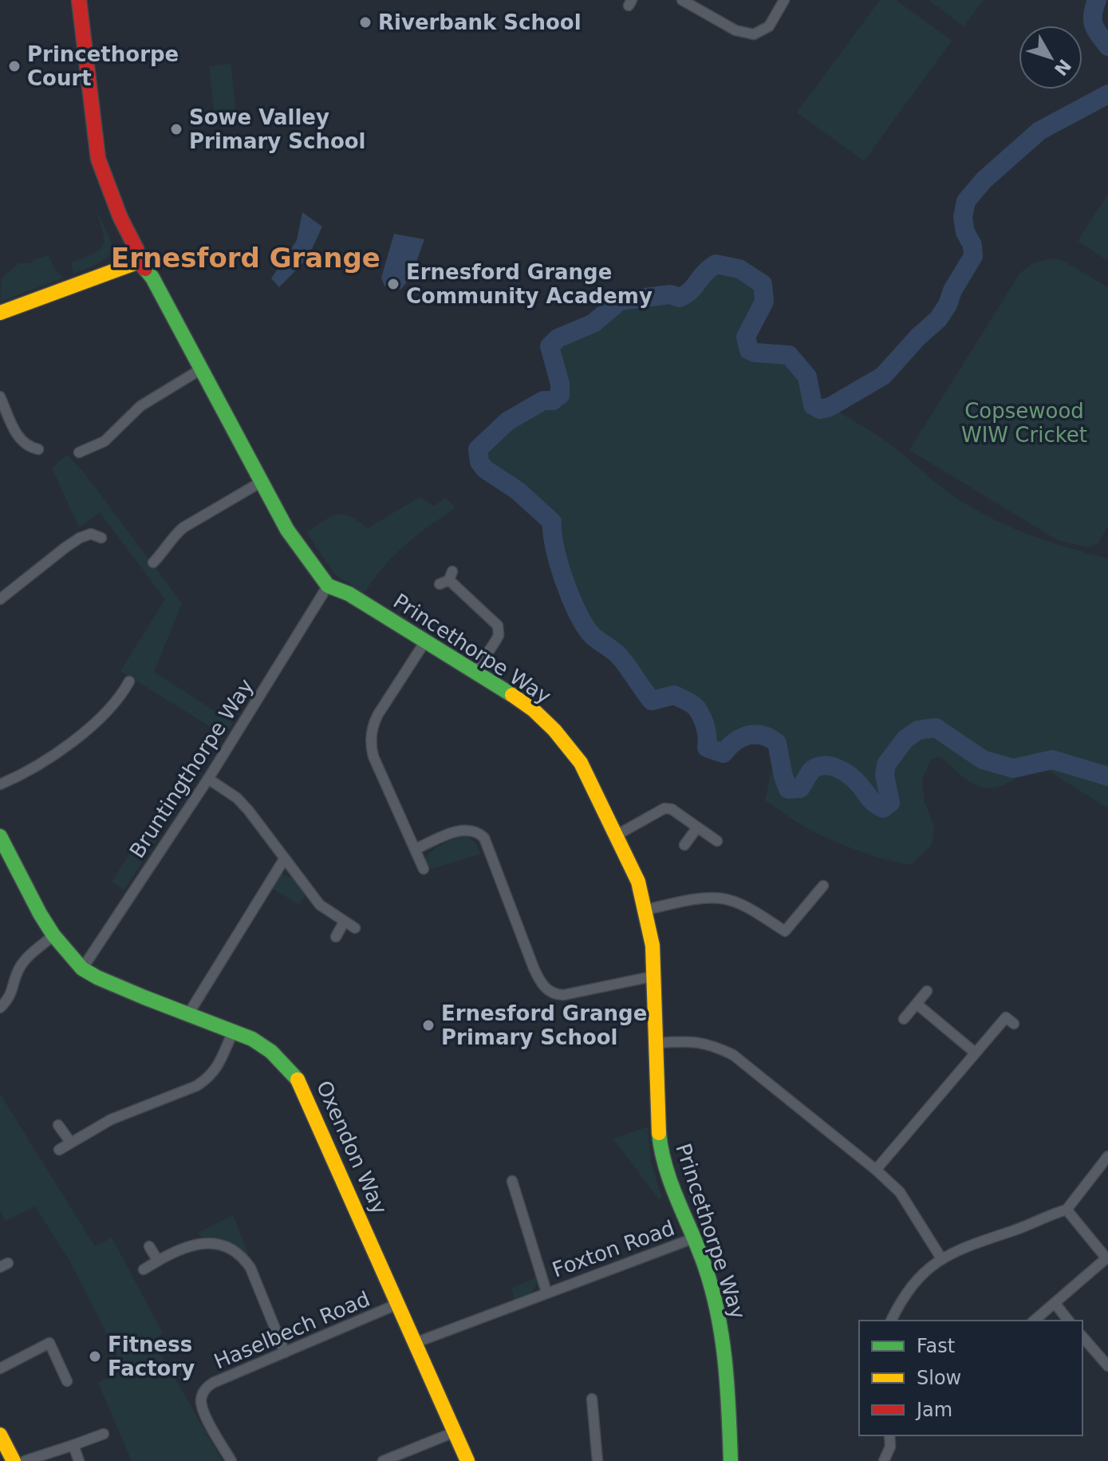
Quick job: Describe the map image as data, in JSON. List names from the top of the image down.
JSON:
{
  "streets": {
    "street": [
      "Princethorpe Way",
      "Bruntingthorpe Way",
      "Oxendon Way",
      "Foxton Road",
      "Haselbech Road"
    ]
  },
  "crossings": [
    ["Princethorpe Way", "Bruntingthorpe Way"],
    ["Princethorpe Way", "Foxton Road"],
    ["Bruntingthorpe Way", "Oxendon Way"],
    ["Oxendon Way", "Foxton Road"],
    ["Oxendon Way", "Haselbech Road"]
  ],
  "districts": ["Ernesford Grange"],
  "parks": ["Copsewood WIW Cricket"],
  "places": [
    "Riverbank School",
    "Princethorpe Court",
    "Sowe Valley Primary School",
    "Ernesford Grange Community Academy",
    "Ernesford Grange Primary School",
    "Fitness Factory"
  ],
  "legend": ["Fast", "Slow", "Jam"],
  "north": "bottom right"
}
